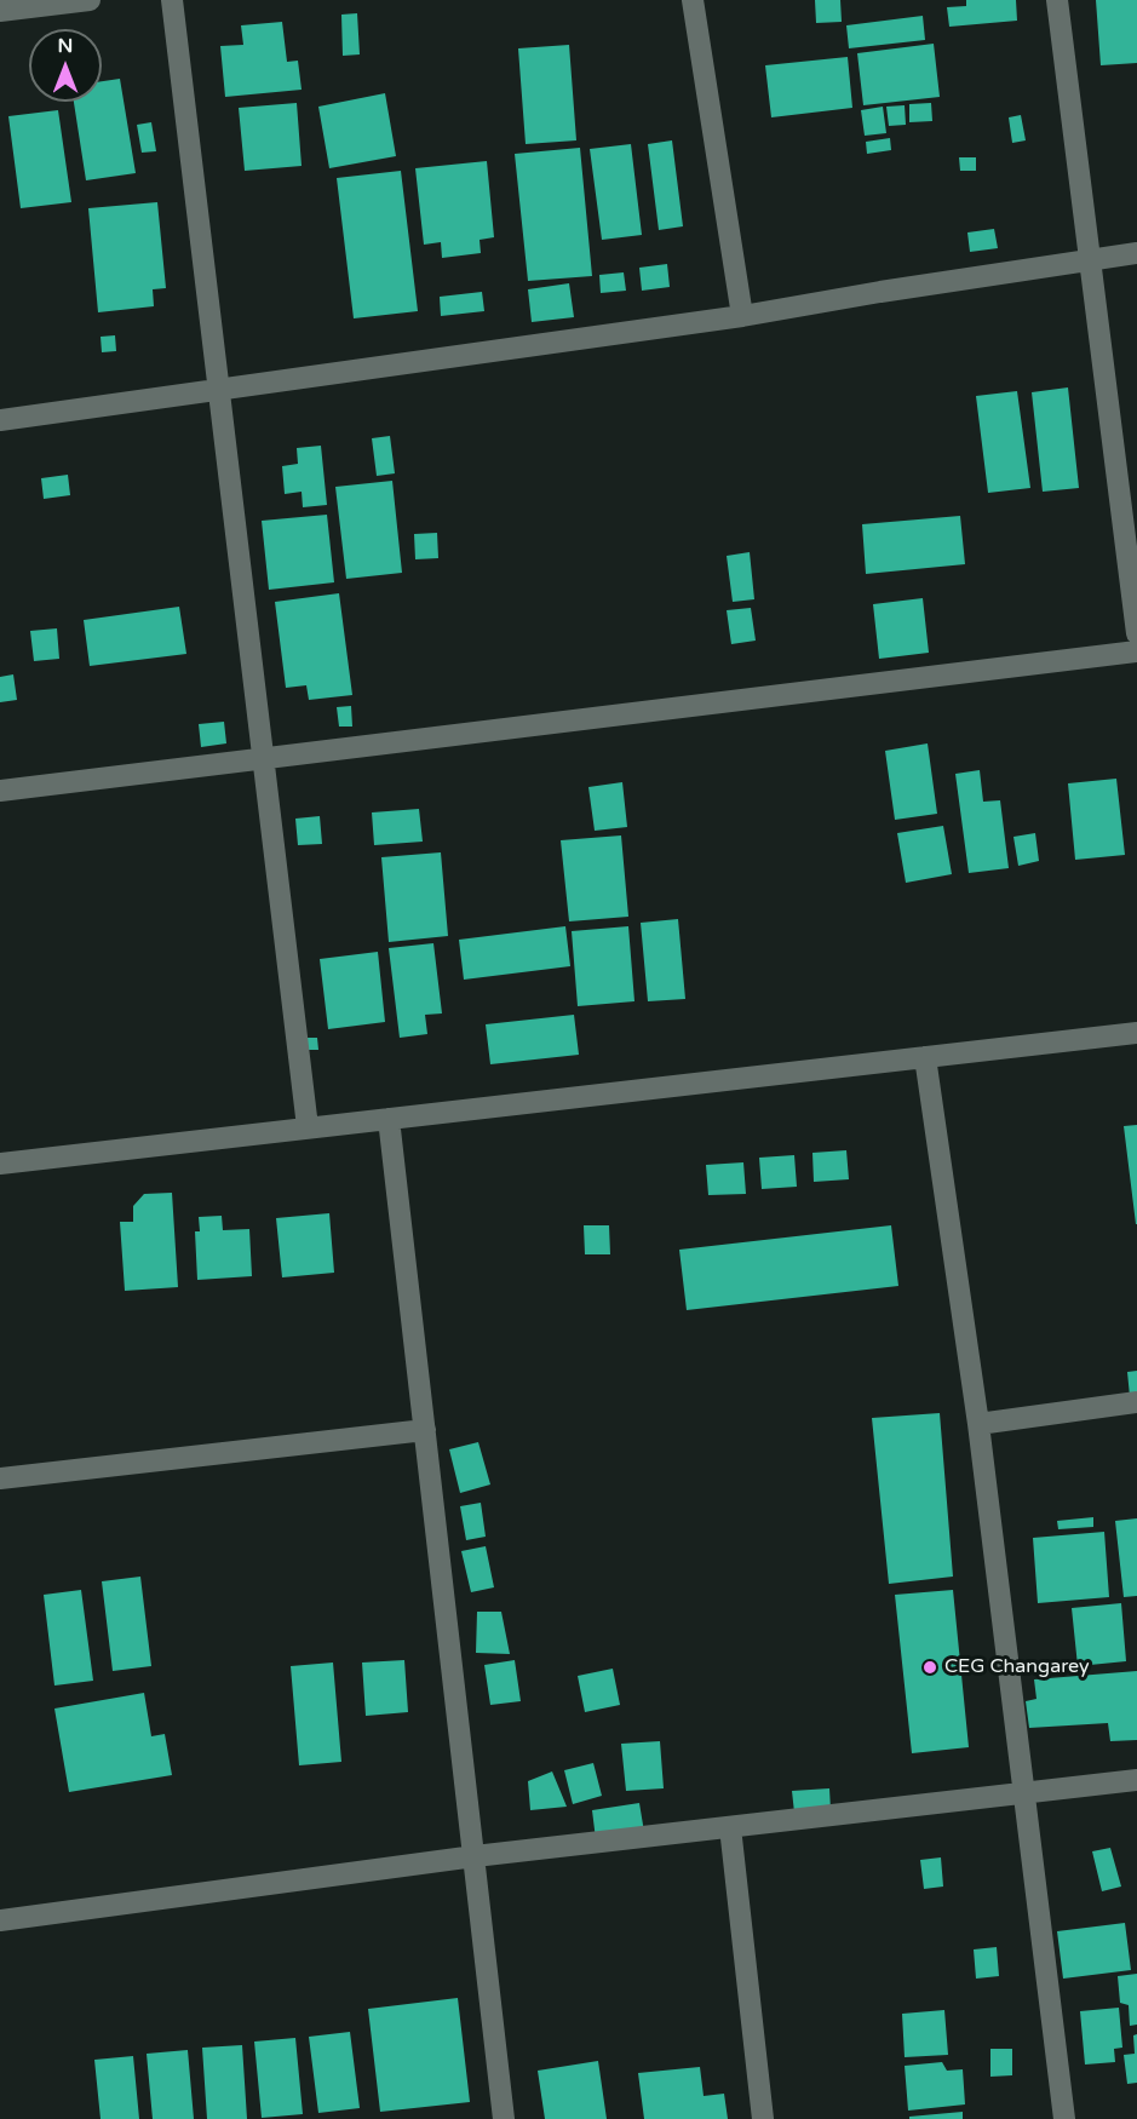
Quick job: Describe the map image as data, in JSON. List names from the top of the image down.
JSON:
{
  "places": ["CEG Changarey"],
  "north": "top"
}
